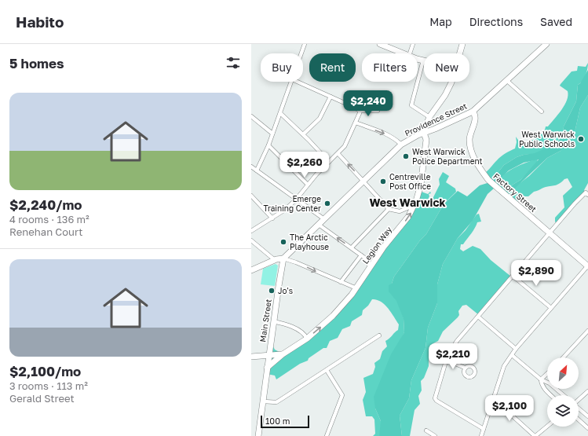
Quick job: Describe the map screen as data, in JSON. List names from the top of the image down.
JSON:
{
  "streets": {
    "main road": [
      "Providence Street",
      "Factory Street",
      "Legion Way",
      "Main Street"
    ]
  },
  "crossings": [
    ["Providence Street", "Factory Street"],
    ["Providence Street", "Legion Way"],
    ["Legion Way", "Main Street"]
  ],
  "one_way": ["Legion Way"],
  "districts": ["West Warwick"],
  "places": [
    "West Warwick Public Schools",
    "West Warwick Police Department",
    "Centreville Post Office",
    "Emerge Training Center",
    "The Arctic Playhouse",
    "Jo's"
  ],
  "scale_bar": "100 m",
  "north": "top right",
  "page": {
    "header": "Habito",
    "nav": ["Map", "Directions", "Saved"],
    "heading": "5 homes",
    "chip": [
      "Buy",
      "Rent",
      "Filters",
      "New"
    ],
    "list": [
      {
        "name": "$2,240/mo",
        "note": "4 rooms · 136 m² · Renehan Court"
      },
      {
        "name": "$2,100/mo",
        "note": "3 rooms · 113 m² · Gerald Street"
      }
    ],
    "price": [
      "$2,240",
      "$2,260",
      "$2,890",
      "$2,210",
      "$2,100"
    ],
    "scale": "100 m"
  }
}
